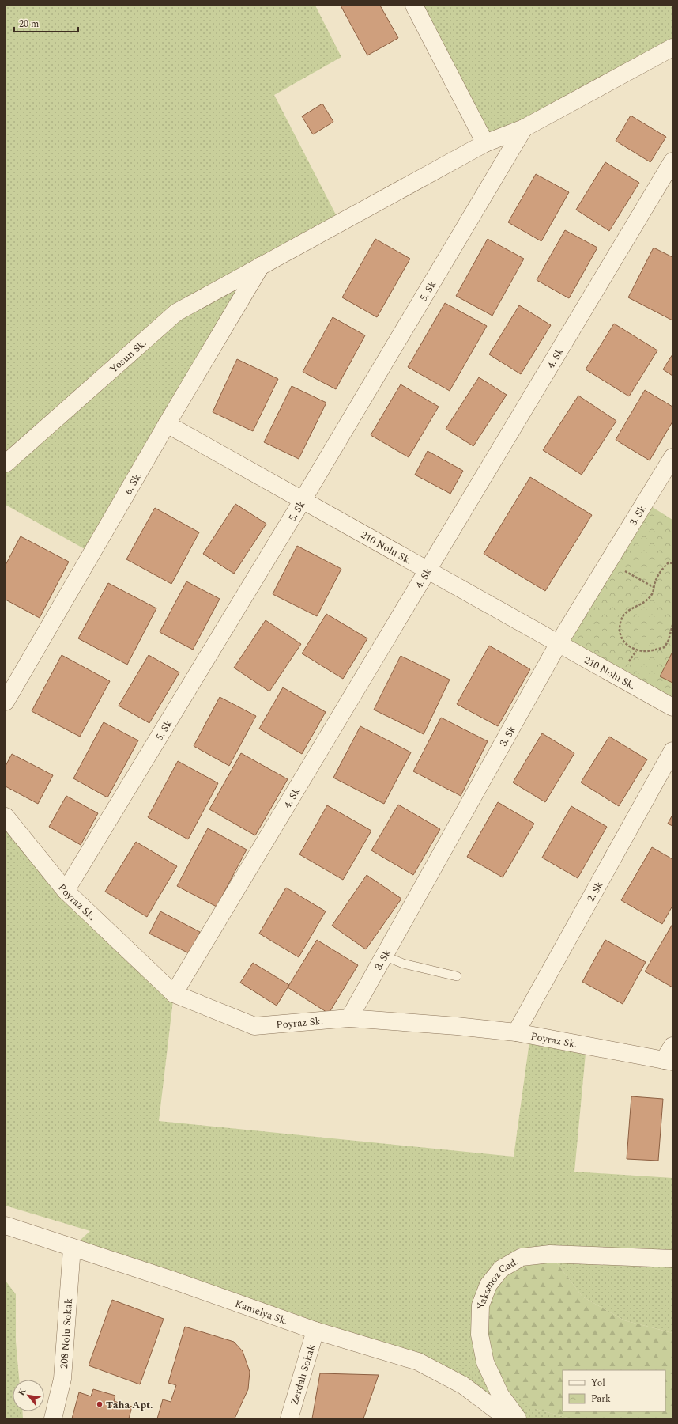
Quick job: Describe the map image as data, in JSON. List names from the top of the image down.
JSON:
{
  "streets": {
    "street": [
      "5. Sk",
      "Yosun Sk.",
      "4. Sk",
      "6. Sk.",
      "3. Sk",
      "210 Nolu Sk.",
      "2. Sk",
      "Poyraz Sk.",
      "Yakamoz Cad.",
      "Kamelya Sk.",
      "208 Nolu Sokak",
      "Zerdalı Sokak"
    ]
  },
  "crossings": [
    ["5. Sk", "Yosun Sk."],
    ["5. Sk", "210 Nolu Sk."],
    ["5. Sk", "Poyraz Sk."],
    ["Yosun Sk.", "6. Sk."],
    ["4. Sk", "210 Nolu Sk."],
    ["4. Sk", "Poyraz Sk."],
    ["6. Sk.", "210 Nolu Sk."],
    ["3. Sk", "210 Nolu Sk."],
    ["3. Sk", "Poyraz Sk."],
    ["2. Sk", "Poyraz Sk."],
    ["Kamelya Sk.", "208 Nolu Sokak"],
    ["Kamelya Sk.", "Zerdalı Sokak"]
  ],
  "places": ["Taha Apt."],
  "legend": ["Yol", "Park"],
  "scale_bar": "20 m",
  "north": "top left"
}
